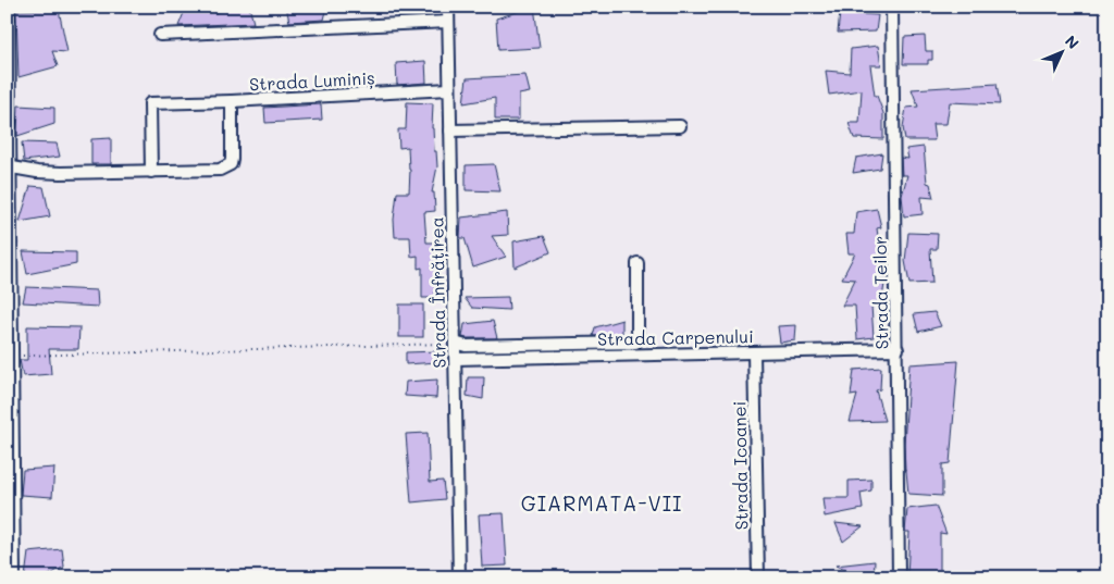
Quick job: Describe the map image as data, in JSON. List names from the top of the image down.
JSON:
{
  "streets": {
    "street": [
      "Strada Luminiș",
      "Strada Înfrățirea",
      "Strada Teilor",
      "Strada Carpenului",
      "Strada Icoanei"
    ]
  },
  "crossings": [
    ["Strada Luminiș", "Strada Înfrățirea"],
    ["Strada Înfrățirea", "Strada Carpenului"],
    ["Strada Teilor", "Strada Carpenului"],
    ["Strada Carpenului", "Strada Icoanei"]
  ],
  "districts": ["GIARMATA-VII"],
  "north": "top right"
}
